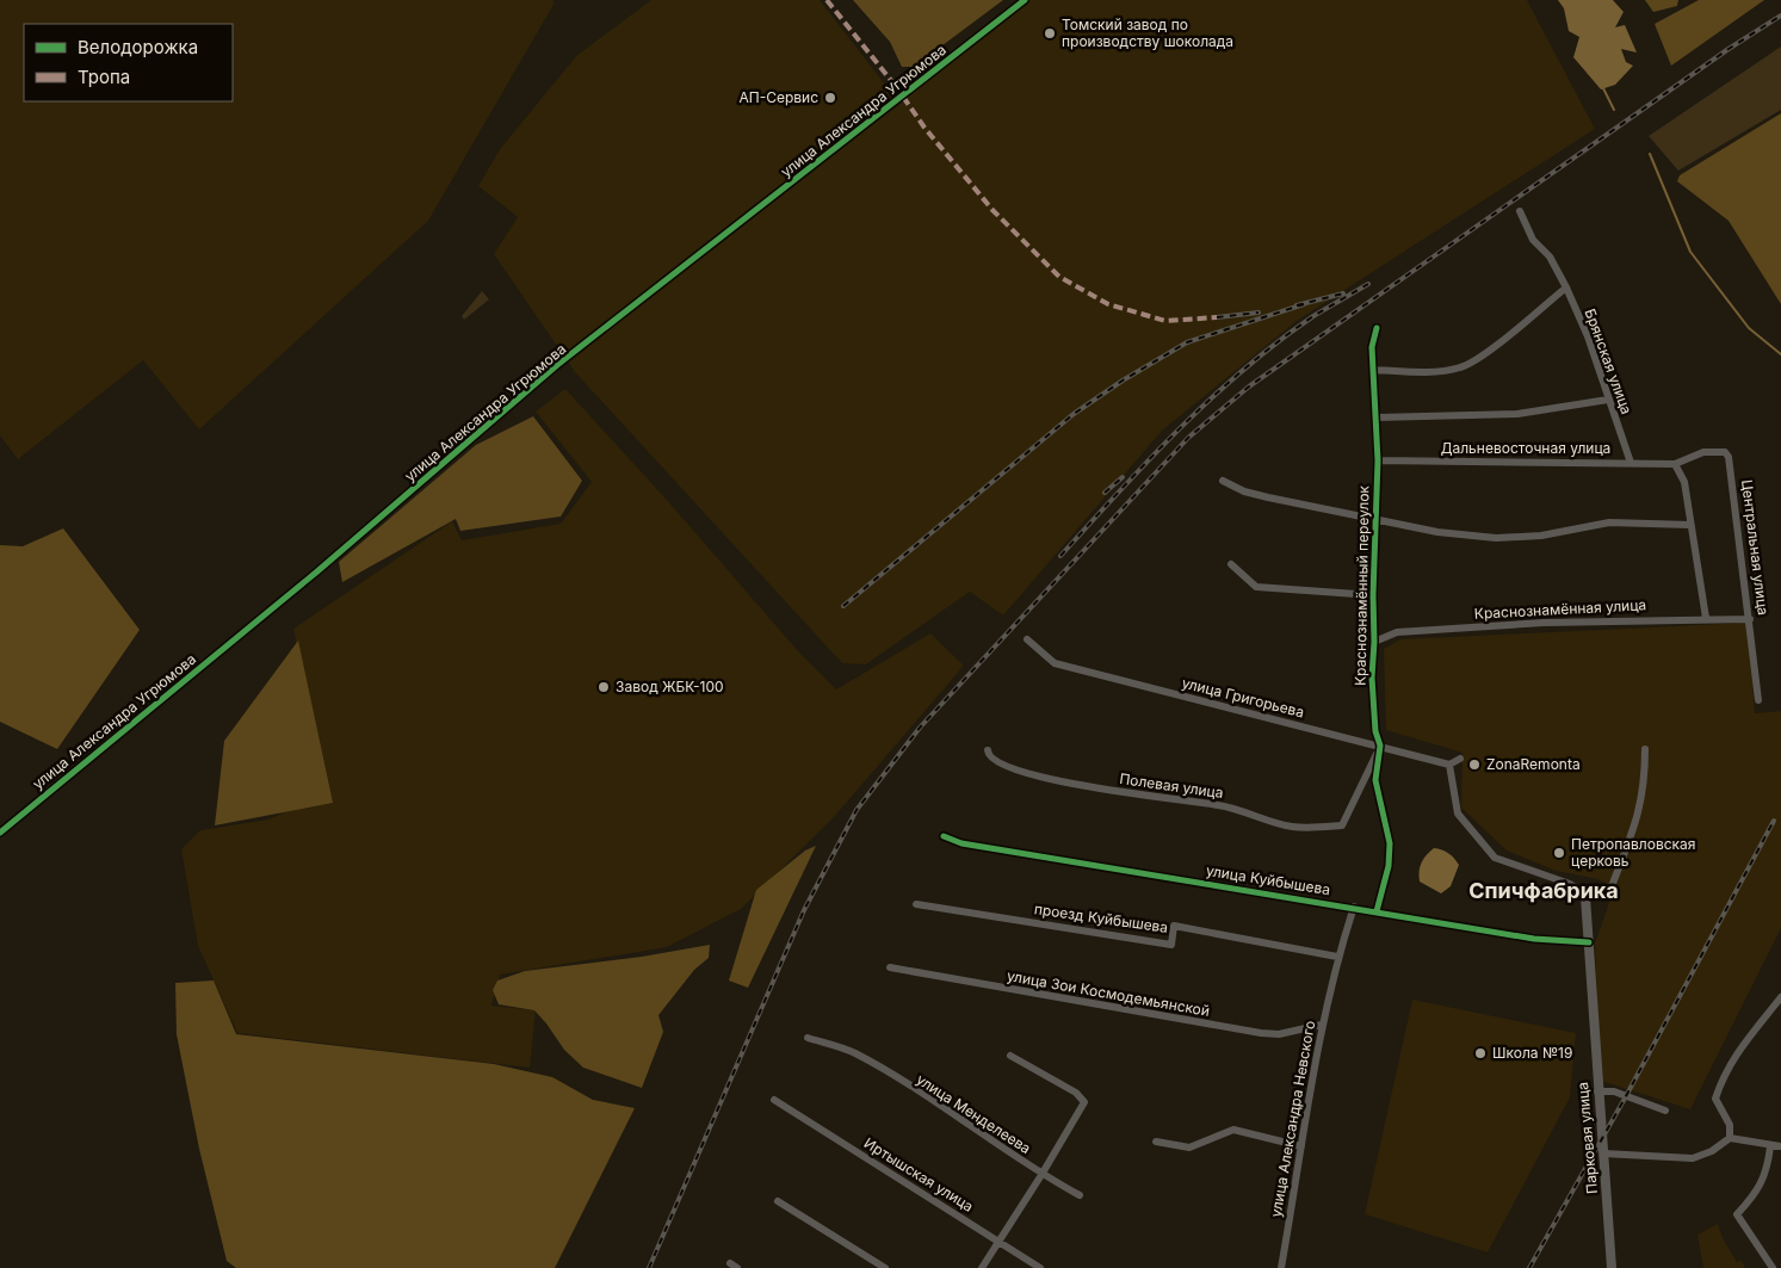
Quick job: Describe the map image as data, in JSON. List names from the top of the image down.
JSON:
{
  "streets": {
    "street": [
      "улица Александра Угрюмова",
      "Брянская улица",
      "Дальневосточная улица",
      "Центральная улица",
      "Краснознамённый переулок",
      "Краснознамённая улица",
      "улица Григорьева",
      "Полевая улица",
      "улица Куйбышева",
      "проезд Куйбышева",
      "улица Зои Космодемьянской",
      "улица Менделеева",
      "улица Александра Невского",
      "Парковая улица",
      "Иртышская улица"
    ]
  },
  "crossings": [
    ["Брянская улица", "Дальневосточная улица"],
    ["Дальневосточная улица", "Центральная улица"],
    ["Дальневосточная улица", "Краснознамённый переулок"],
    ["Центральная улица", "Краснознамённая улица"],
    ["Краснознамённый переулок", "Краснознамённая улица"],
    ["Краснознамённый переулок", "улица Григорьева"],
    ["Краснознамённый переулок", "Полевая улица"],
    ["Краснознамённый переулок", "улица Куйбышева"],
    ["улица Григорьева", "Полевая улица"],
    ["улица Куйбышева", "улица Александра Невского"],
    ["улица Куйбышева", "Парковая улица"],
    ["проезд Куйбышева", "улица Александра Невского"],
    ["улица Зои Космодемьянской", "улица Александра Невского"]
  ],
  "districts": ["Спичфабрика"],
  "places": [
    "Томский завод по производству шоколада",
    "АП-Сервис",
    "Завод ЖБК-100",
    "ZonaRemonta",
    "Петропавловская церковь",
    "Школа №19"
  ],
  "legend": ["Велодорожка", "Тропа"]
}
